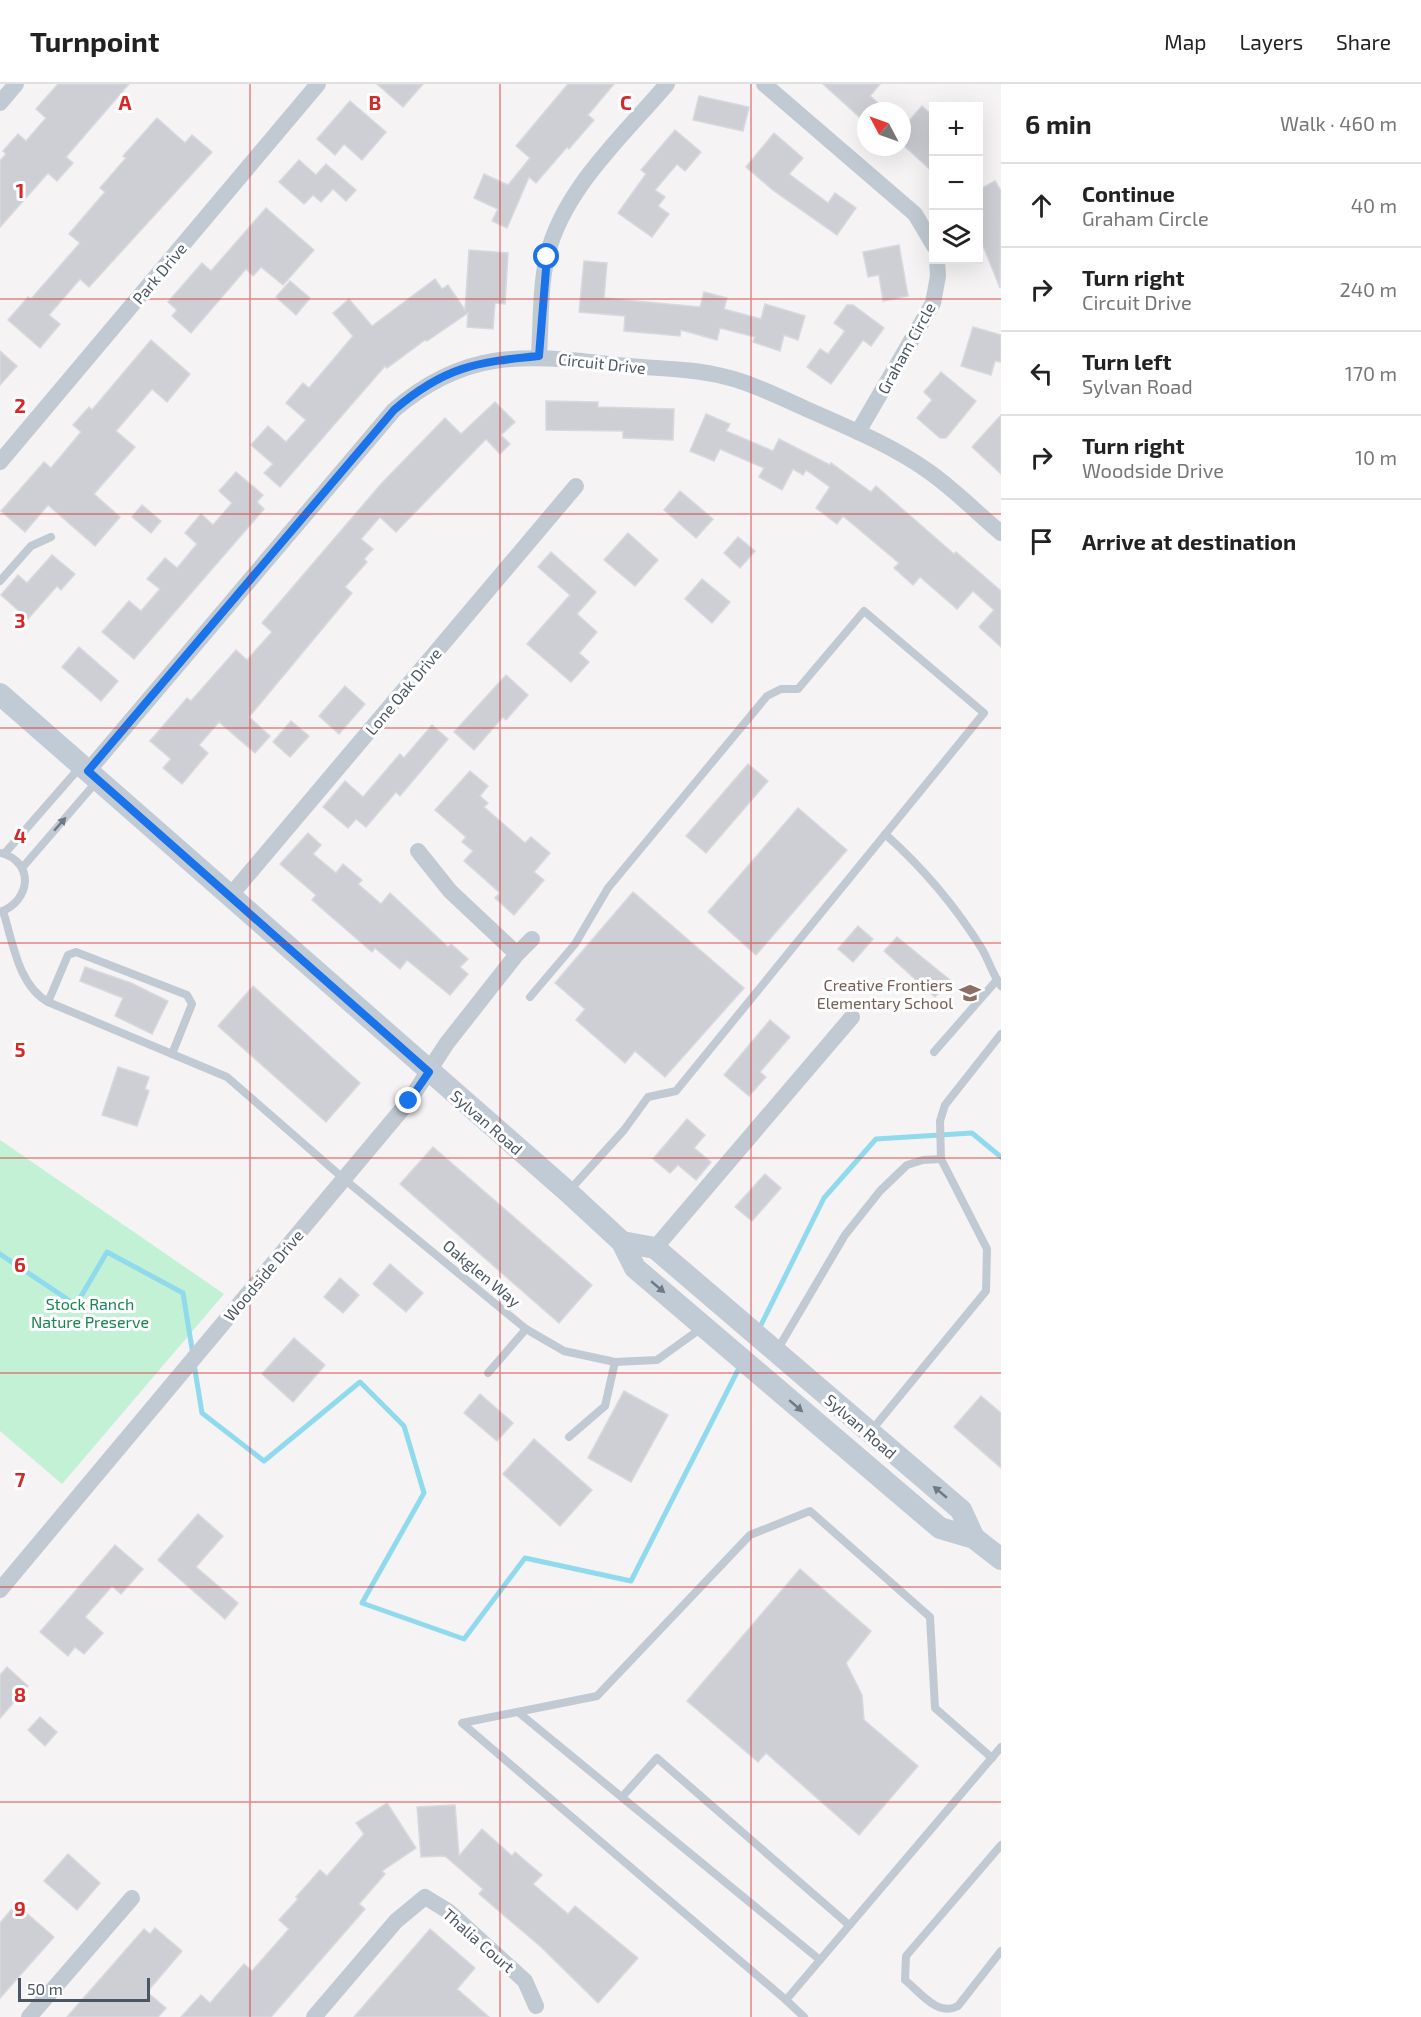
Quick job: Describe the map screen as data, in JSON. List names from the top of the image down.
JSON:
{
  "streets": {
    "main road": ["Sylvan Road"],
    "street": [
      "Park Drive",
      "Graham Circle",
      "Circuit Drive",
      "Lone Oak Drive",
      "Woodside Drive",
      "Thalia Court"
    ],
    "lane": ["Oakglen Way"]
  },
  "crossings": [
    ["Graham Circle", "Circuit Drive"],
    ["Circuit Drive", "Sylvan Road"],
    ["Lone Oak Drive", "Sylvan Road"],
    ["Sylvan Road", "Oakglen Way"],
    ["Sylvan Road", "Woodside Drive"],
    ["Oakglen Way", "Woodside Drive"]
  ],
  "parks": ["Stock Ranch Nature Preserve"],
  "places": {
    "school or university": ["Creative Frontiers Elementary School"]
  },
  "scale_bar": "50 m",
  "north": "top left",
  "page": {
    "header": "Turnpoint",
    "nav": ["Map", "Layers", "Share"],
    "heading": ["6 min", "Walk · 460 m"],
    "map_buttons": ["+", "−"],
    "list": [
      ["Continue", "Graham Circle", "40 m"],
      ["Turn right", "Circuit Drive", "240 m"],
      ["Turn left", "Sylvan Road", "170 m"],
      ["Turn right", "Woodside Drive", "10 m"],
      "Arrive at destination"
    ],
    "scale": "50 m"
  },
  "grid": {
    "columns": ["A", "B", "C"],
    "rows": [
      "1",
      "2",
      "3",
      "4",
      "5",
      "6",
      "7",
      "8",
      "9"
    ]
  }
}
